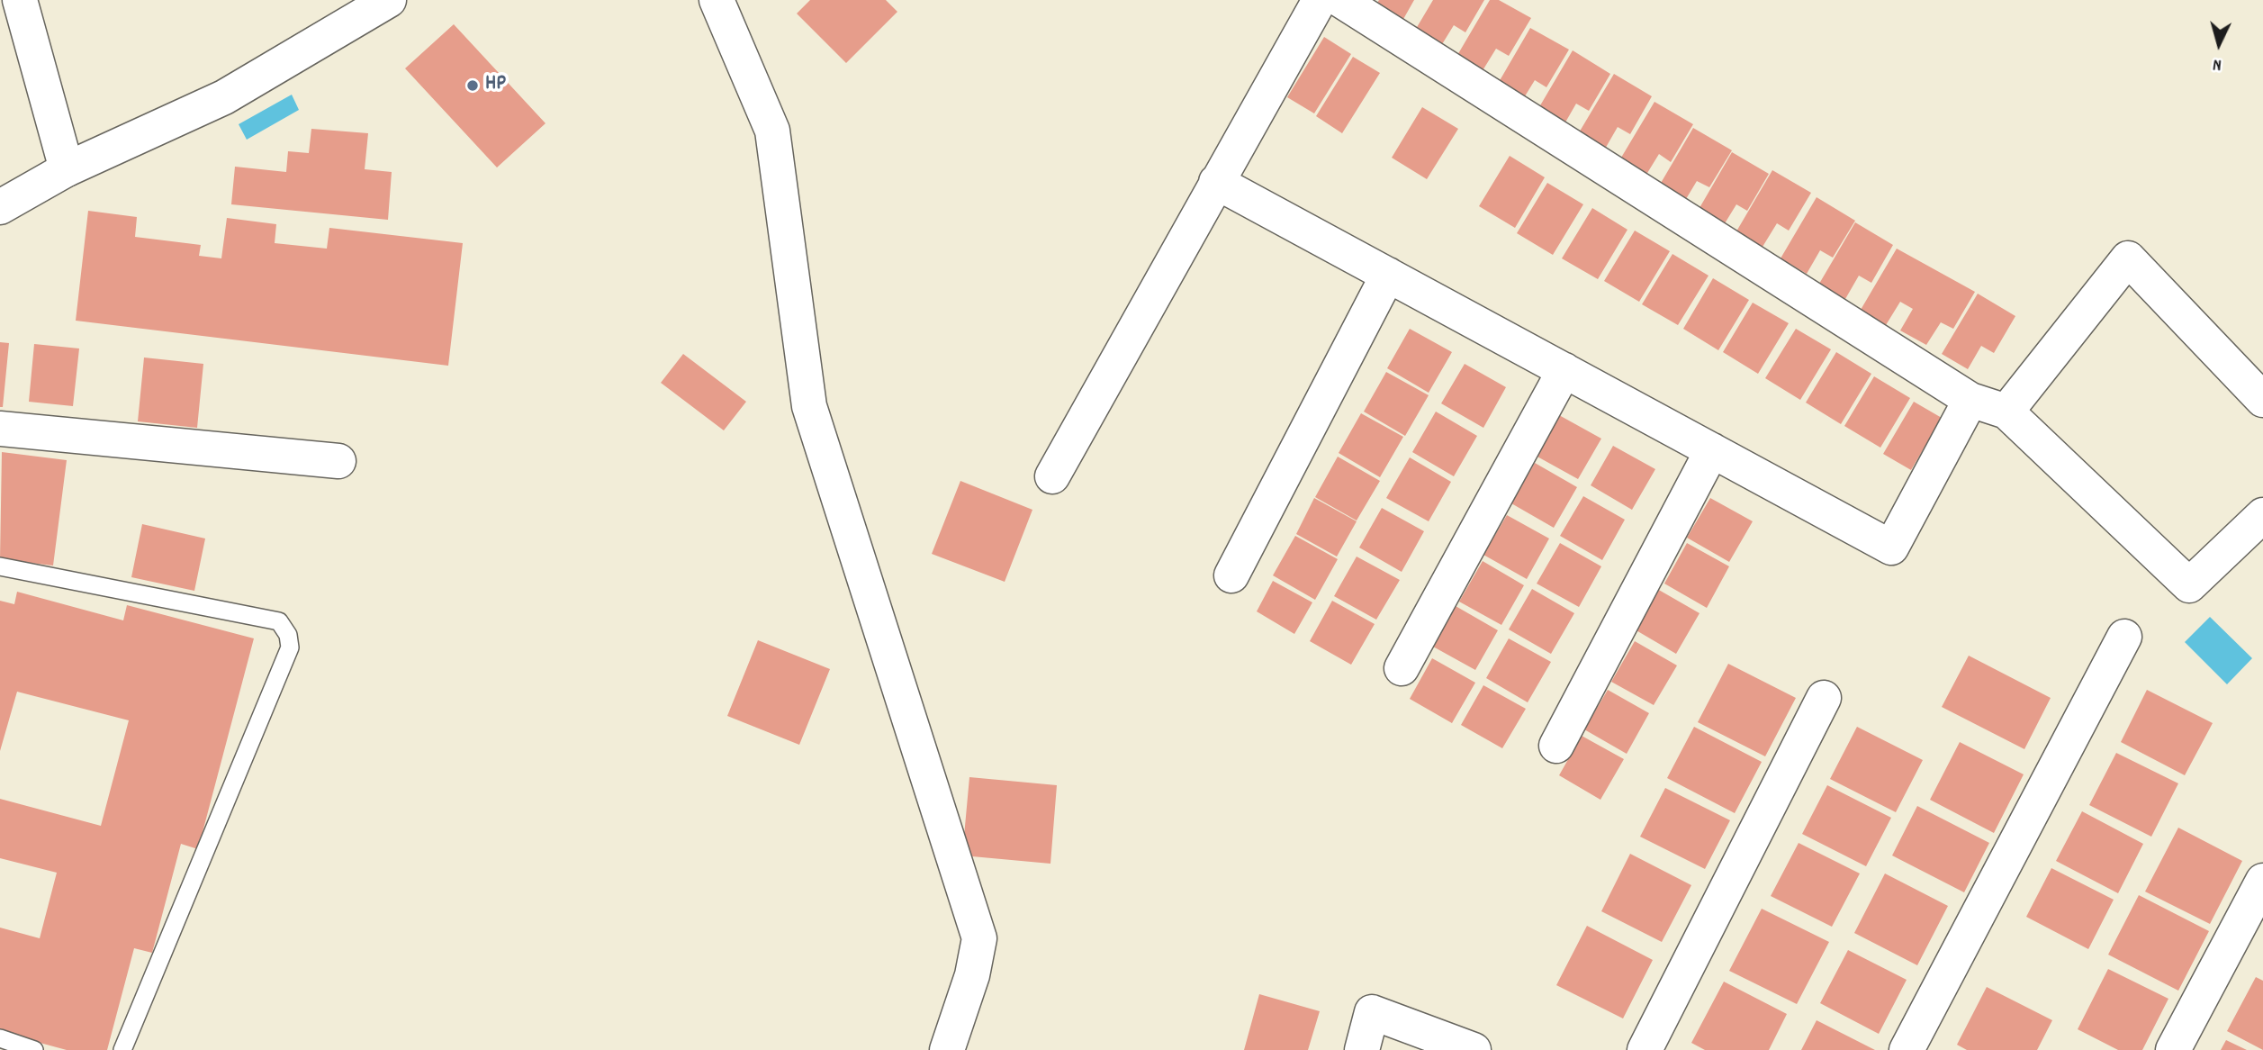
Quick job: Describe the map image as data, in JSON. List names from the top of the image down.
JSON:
{
  "places": ["HP"],
  "north": "bottom"
}
